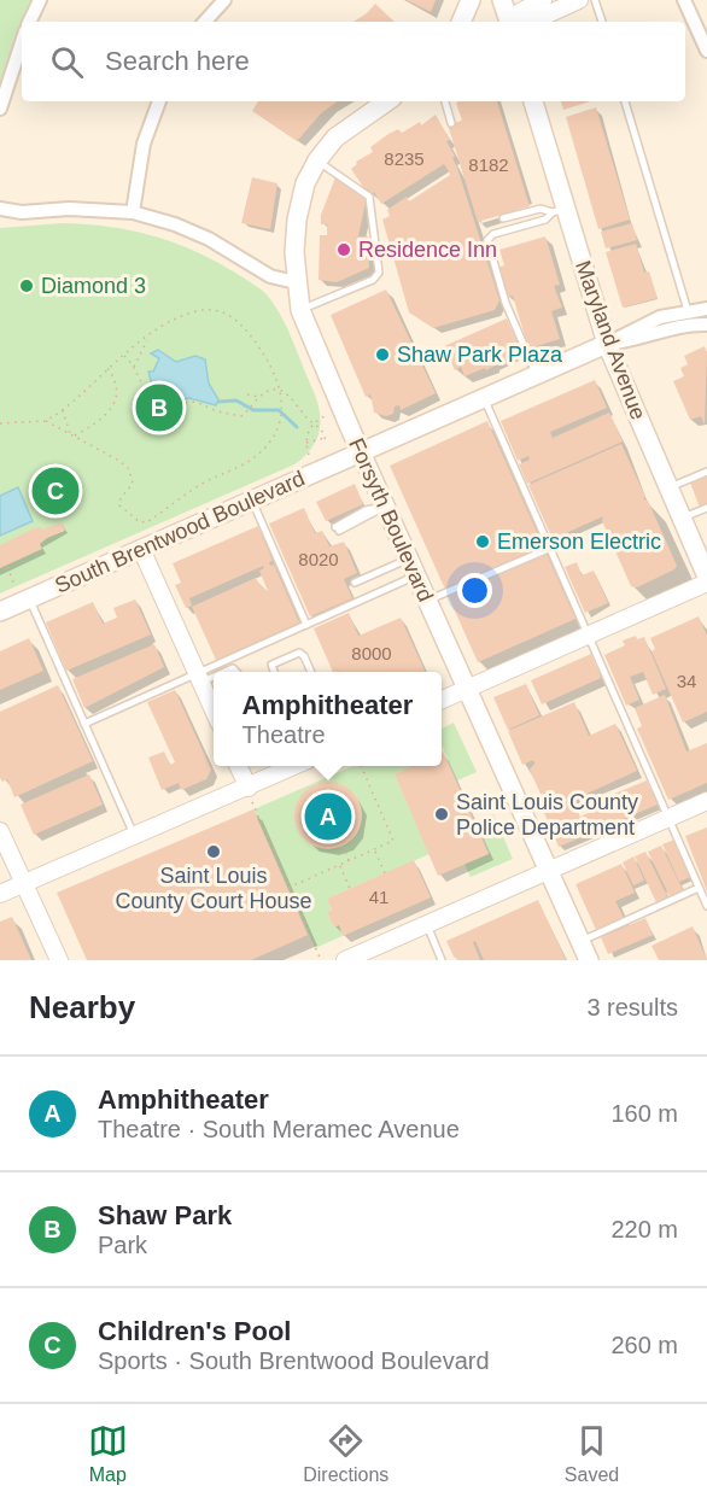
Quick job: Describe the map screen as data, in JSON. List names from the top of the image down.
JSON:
{
  "streets": {
    "main road": ["Maryland Avenue", "Forsyth Boulevard", "South Brentwood Boulevard"]
  },
  "crossings": [
    ["Maryland Avenue", "South Brentwood Boulevard"],
    ["Forsyth Boulevard", "South Brentwood Boulevard"]
  ],
  "places": [
    "Residence Inn",
    "Diamond 3",
    "Shaw Park Plaza",
    "Emerson Electric",
    "Saint Louis County Police Department",
    "Saint Louis County Court House"
  ],
  "house_numbers": [
    "8235",
    "8182",
    "8020",
    "8000",
    "34",
    "41"
  ],
  "page": {
    "search": "Search here",
    "pins": ["B", "C", "A"],
    "popup": ["Amphitheater", "Theatre"],
    "heading": ["Nearby", "3 results"],
    "list": [
      {
        "mark": "A",
        "name": "Amphitheater",
        "note": "Theatre · South Meramec Avenue",
        "value": "160 m"
      },
      {
        "mark": "B",
        "name": "Shaw Park",
        "note": "Park",
        "value": "220 m"
      },
      {
        "mark": "C",
        "name": "Children's Pool",
        "note": "Sports · South Brentwood Boulevard",
        "value": "260 m"
      }
    ],
    "nav": ["Map", "Directions", "Saved"]
  }
}
